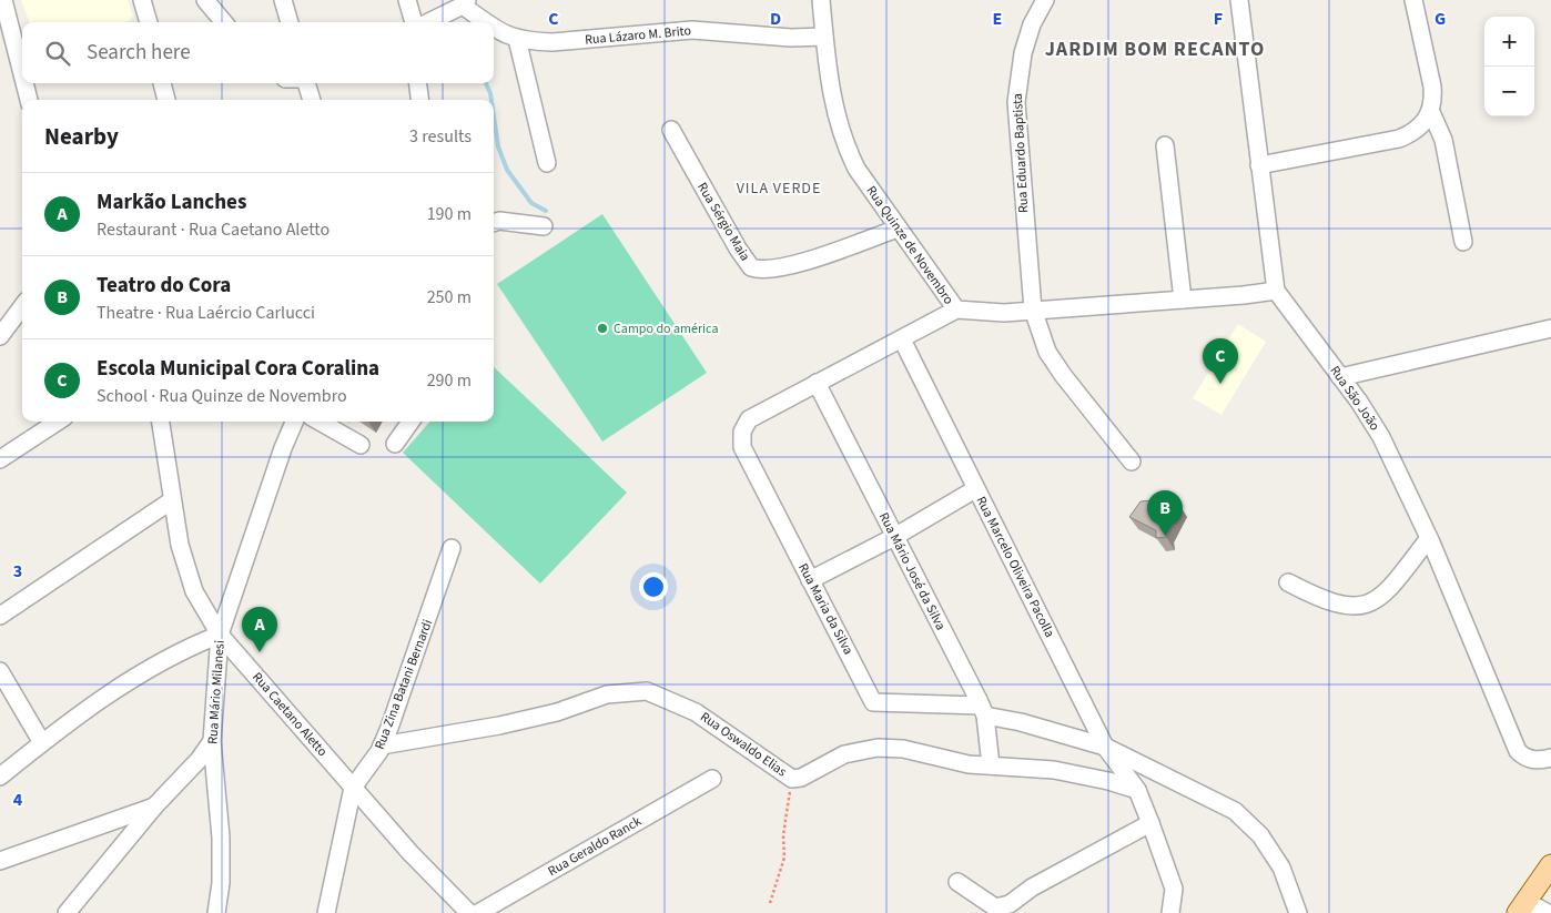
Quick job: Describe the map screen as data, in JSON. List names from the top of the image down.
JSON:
{
  "streets": {
    "street": [
      "Rua Lázaro M. Brito",
      "Rua Eduardo Baptista",
      "Rua Sérgio Maia",
      "Rua Quinze de Novembro",
      "Rua São João",
      "Rua Marcelo Oliveira Pacolla",
      "Rua Mário José da Silva",
      "Rua Maria da Silva",
      "Rua Zina Batani Bernardi",
      "Rua Mário Milanesi",
      "Rua Caetano Aletto",
      "Rua Oswaldo Elias",
      "Rua Geraldo Ranck"
    ]
  },
  "crossings": [
    ["Rua Lázaro M. Brito", "Rua Quinze de Novembro"],
    ["Rua Eduardo Baptista", "Rua Quinze de Novembro"],
    ["Rua Sérgio Maia", "Rua Quinze de Novembro"],
    ["Rua Quinze de Novembro", "Rua São João"],
    ["Rua Marcelo Oliveira Pacolla", "Rua Maria da Silva"],
    ["Rua Marcelo Oliveira Pacolla", "Rua Oswaldo Elias"],
    ["Rua Mário José da Silva", "Rua Maria da Silva"],
    ["Rua Mário José da Silva", "Rua Oswaldo Elias"],
    ["Rua Zina Batani Bernardi", "Rua Caetano Aletto"],
    ["Rua Zina Batani Bernardi", "Rua Oswaldo Elias"],
    ["Rua Mário Milanesi", "Rua Caetano Aletto"]
  ],
  "districts": ["JARDIM BOM RECANTO", "VILA VERDE"],
  "places": ["Campo do américa"],
  "page": {
    "map_buttons": ["+", "−"],
    "search": "Search here",
    "heading": ["Nearby", "3 results"],
    "list": [
      {
        "mark": "A",
        "name": "Markão Lanches",
        "note": "Restaurant · Rua Caetano Aletto",
        "value": "190 m"
      },
      {
        "mark": "B",
        "name": "Teatro do Cora",
        "note": "Theatre · Rua Laércio Carlucci",
        "value": "250 m"
      },
      {
        "mark": "C",
        "name": "Escola Municipal Cora Coralina",
        "note": "School · Rua Quinze de Novembro",
        "value": "290 m"
      }
    ],
    "pins": ["C", "B", "A"]
  },
  "grid": {
    "columns": [
      "C",
      "D",
      "E",
      "F",
      "G"
    ],
    "rows": ["3", "4"]
  }
}
